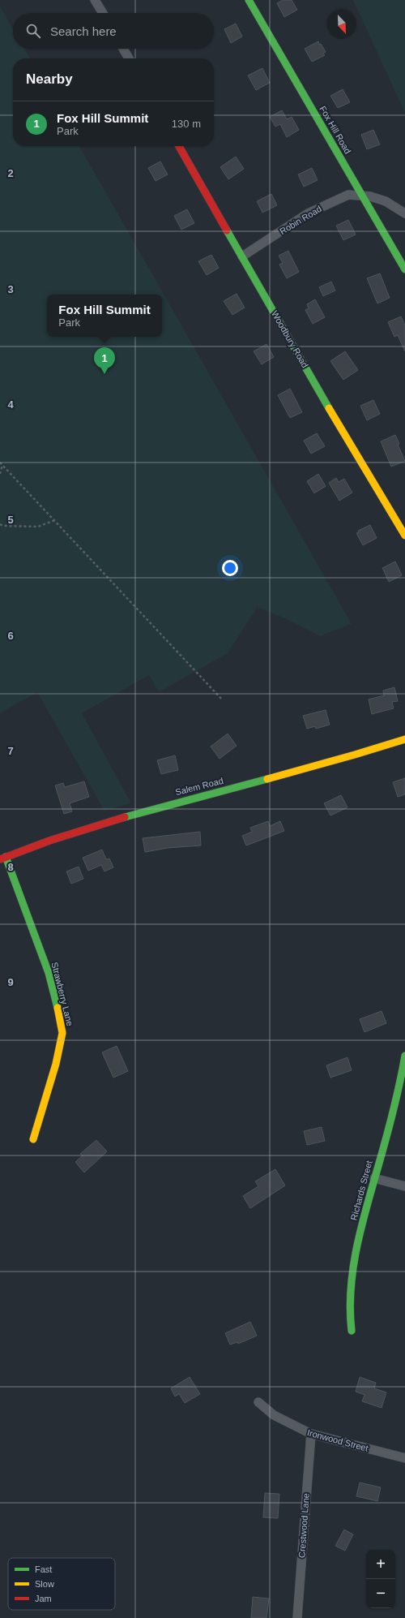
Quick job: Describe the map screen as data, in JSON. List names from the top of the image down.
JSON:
{
  "streets": {
    "street": [
      "Fox Hill Road",
      "Robin Road",
      "Woodbury Road",
      "Salem Road",
      "Strawberry Lane",
      "Richards Street",
      "Ironwood Street",
      "Crestwood Lane"
    ]
  },
  "crossings": [
    ["Fox Hill Road", "Robin Road"],
    ["Robin Road", "Woodbury Road"],
    ["Salem Road", "Strawberry Lane"],
    ["Ironwood Street", "Crestwood Lane"]
  ],
  "legend": ["Fast", "Slow", "Jam"],
  "north": "bottom right",
  "page": {
    "search": "Search here",
    "heading": "Nearby",
    "list": [
      {
        "mark": "1",
        "name": "Fox Hill Summit",
        "note": "Park",
        "value": "130 m"
      }
    ],
    "popup": ["Fox Hill Summit", "Park"],
    "pins": "1",
    "map_buttons": ["+", "−"]
  },
  "grid": {
    "rows": [
      "2",
      "3",
      "4",
      "5",
      "6",
      "7",
      "8",
      "9"
    ]
  }
}
